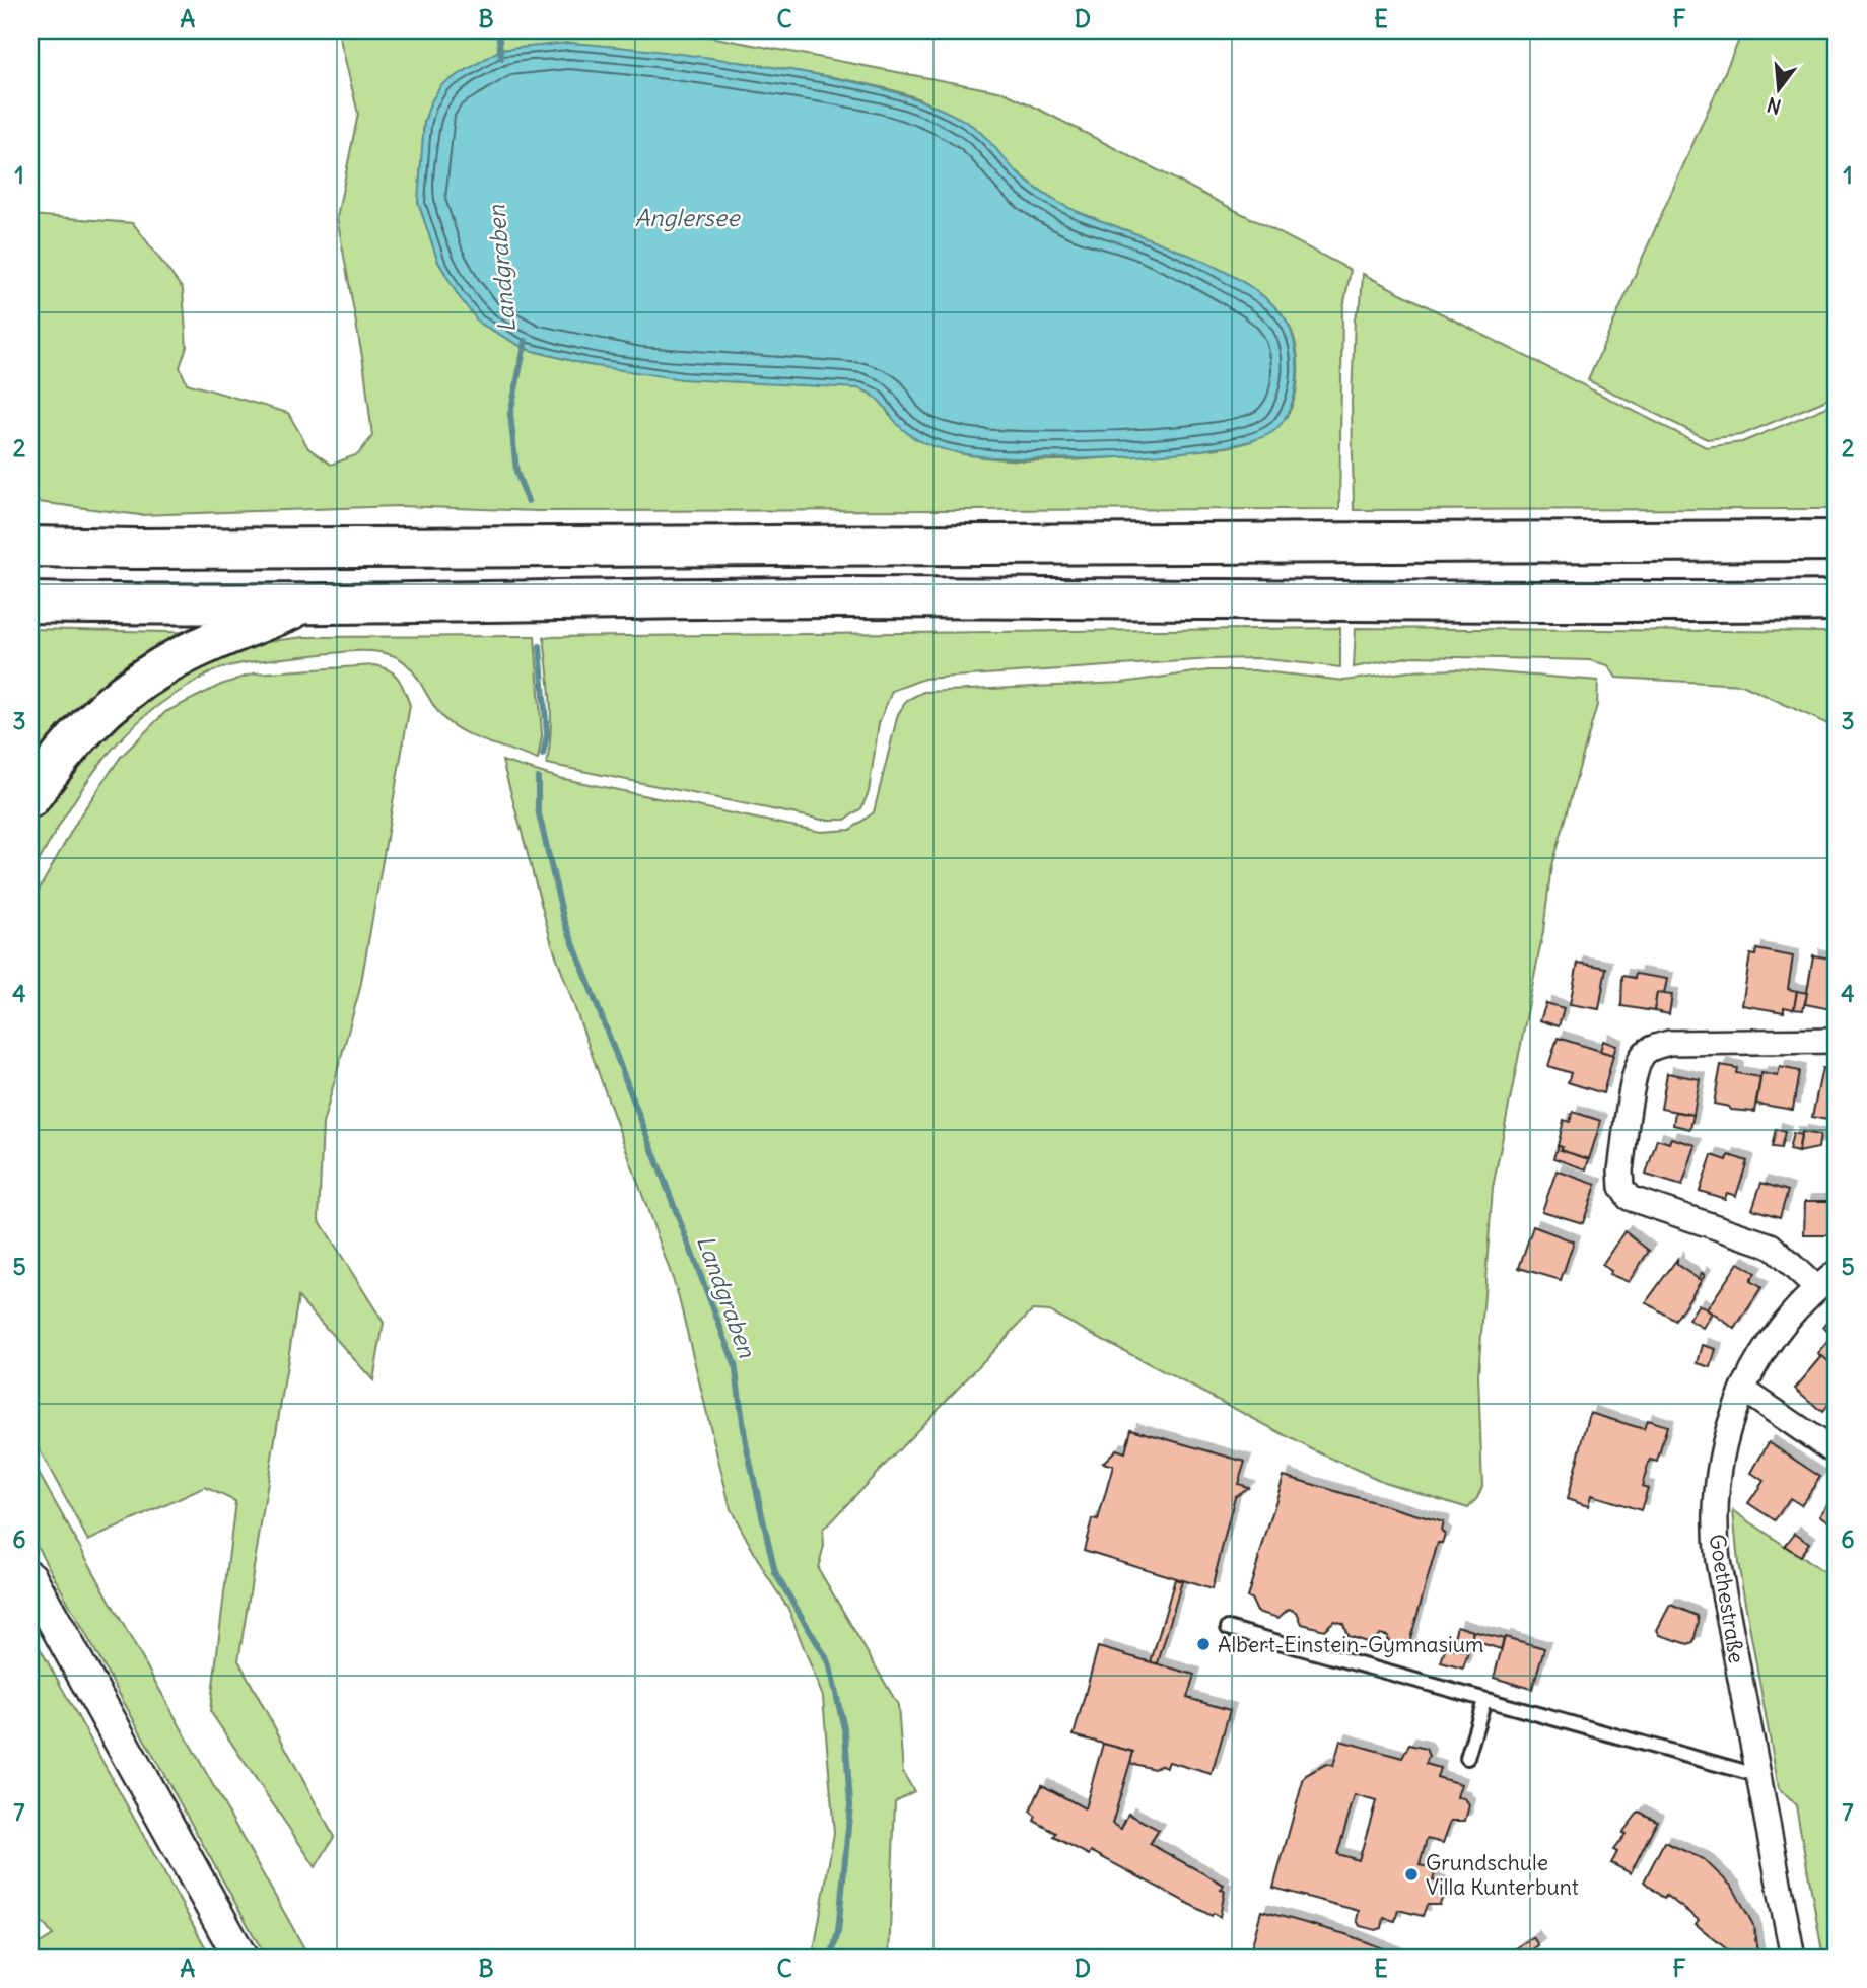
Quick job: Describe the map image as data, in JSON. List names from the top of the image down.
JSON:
{
  "streets": {
    "street": ["Goethestraße"]
  },
  "water": ["Anglersee", "Landgraben"],
  "places": ["Albert-Einstein-Gymnasium", "Grundschule Villa Kunterbunt"],
  "north": "bottom",
  "grid": {
    "columns": [
      "A",
      "B",
      "C",
      "D",
      "E",
      "F"
    ],
    "rows": [
      "1",
      "2",
      "3",
      "4",
      "5",
      "6",
      "7"
    ]
  }
}
